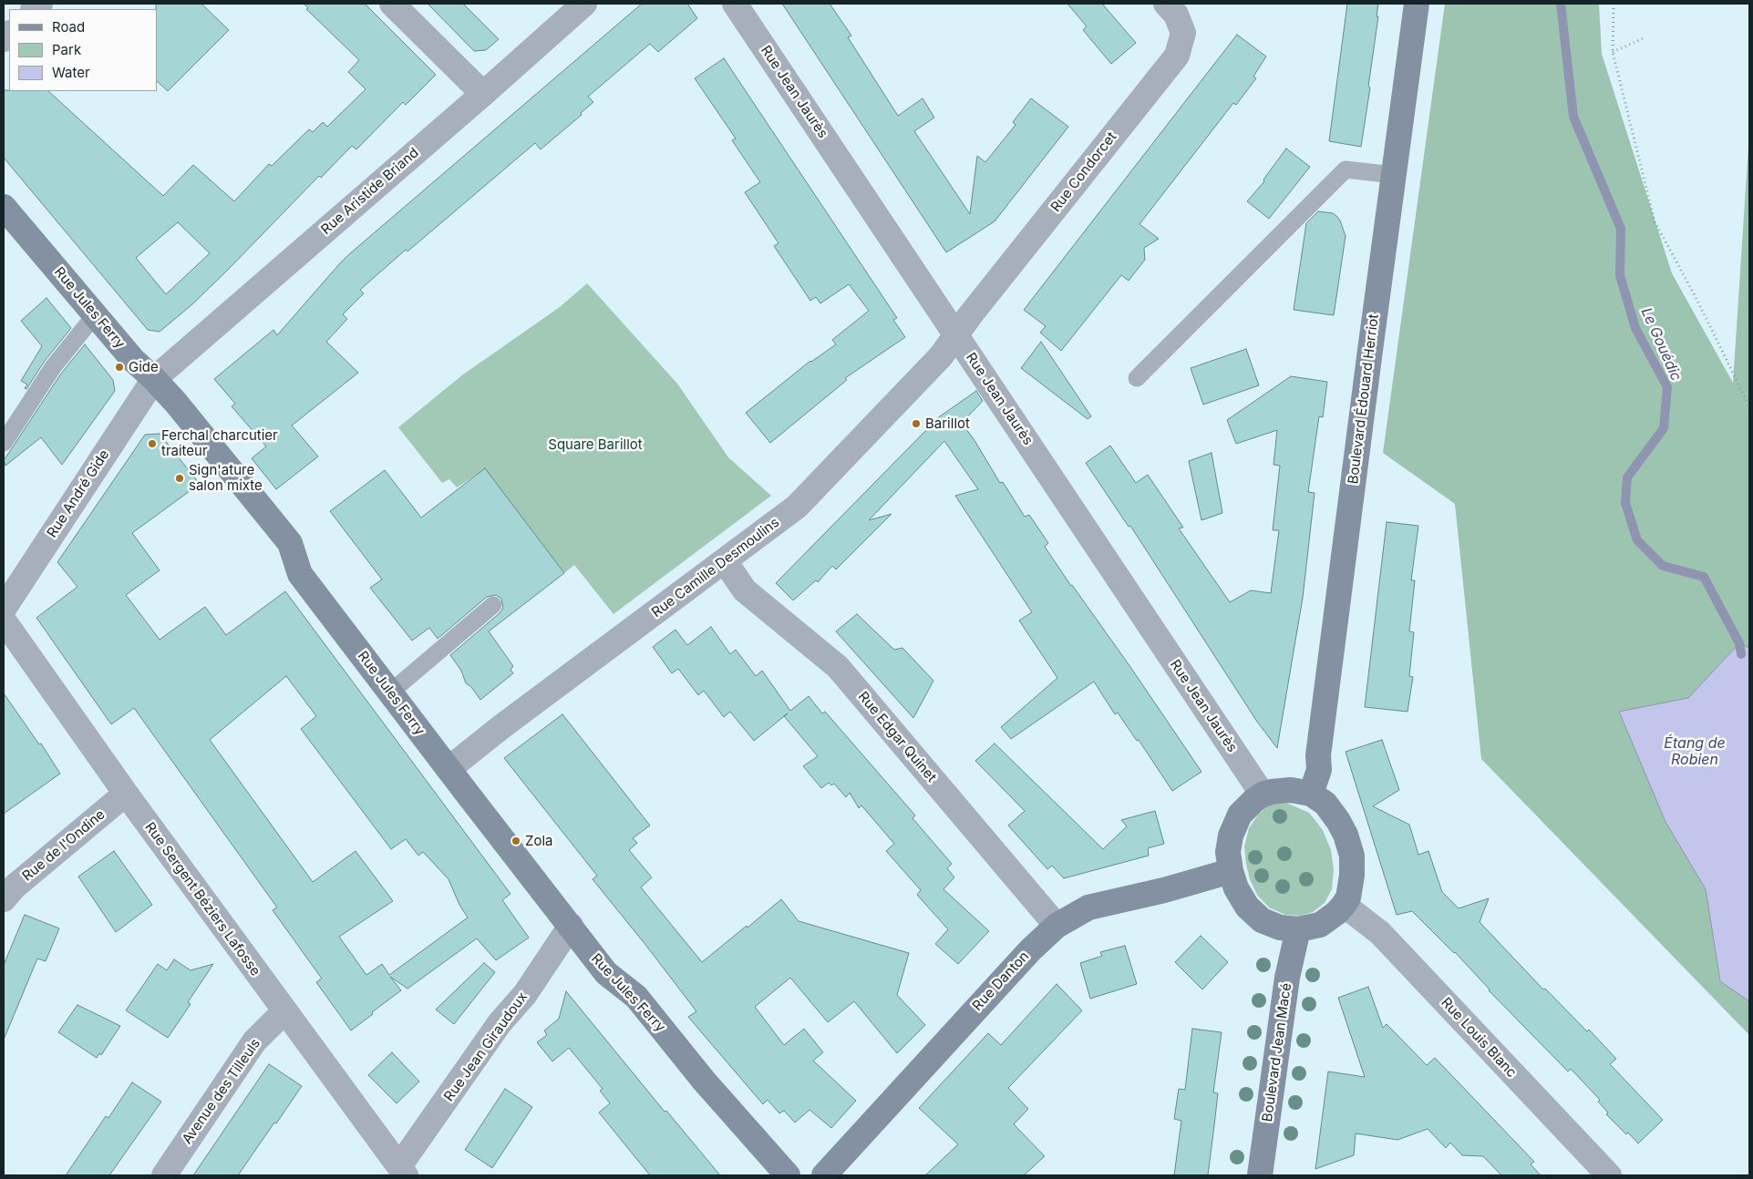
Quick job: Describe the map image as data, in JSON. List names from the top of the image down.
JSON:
{
  "streets": {
    "street": [
      "Rue Jean Jaurès",
      "Rue Condorcet",
      "Rue Aristide Briand",
      "Rue Jules Ferry",
      "Boulevard Édouard Herriot",
      "Rue André Gide",
      "Rue Camille Desmoulins",
      "Rue Edgar Quinet",
      "Rue de l'Ondine",
      "Rue Sergent Béziers Lafosse",
      "Rue Danton",
      "Rue Louis Blanc",
      "Rue Jean Giraudoux",
      "Boulevard Jean Macé",
      "Avenue des Tilleuls"
    ]
  },
  "crossings": [
    ["Rue Jean Jaurès", "Rue Condorcet"],
    ["Rue Jean Jaurès", "Boulevard Édouard Herriot"],
    ["Rue Jean Jaurès", "Rue Camille Desmoulins"],
    ["Rue Jean Jaurès", "Rue Danton"],
    ["Rue Jean Jaurès", "Rue Louis Blanc"],
    ["Rue Jean Jaurès", "Boulevard Jean Macé"],
    ["Rue Condorcet", "Rue Camille Desmoulins"],
    ["Rue Aristide Briand", "Rue Jules Ferry"],
    ["Rue Aristide Briand", "Rue André Gide"],
    ["Rue Jules Ferry", "Rue André Gide"],
    ["Rue Jules Ferry", "Rue Camille Desmoulins"],
    ["Rue Jules Ferry", "Rue Jean Giraudoux"],
    ["Boulevard Édouard Herriot", "Rue Danton"],
    ["Boulevard Édouard Herriot", "Rue Louis Blanc"],
    ["Boulevard Édouard Herriot", "Boulevard Jean Macé"],
    ["Rue Camille Desmoulins", "Rue Edgar Quinet"],
    ["Rue Edgar Quinet", "Rue Danton"],
    ["Rue de l'Ondine", "Rue Sergent Béziers Lafosse"],
    ["Rue Sergent Béziers Lafosse", "Rue Jean Giraudoux"],
    ["Rue Sergent Béziers Lafosse", "Avenue des Tilleuls"],
    ["Rue Danton", "Rue Louis Blanc"],
    ["Rue Danton", "Boulevard Jean Macé"],
    ["Rue Louis Blanc", "Boulevard Jean Macé"]
  ],
  "water": ["Le Gouédic", "Étang de Robien"],
  "parks": ["Square Barillot"],
  "places": [
    "Gide",
    "Barillot",
    "Ferchal charcutier traiteur",
    "Sign'ature salon mixte",
    "Zola"
  ],
  "legend": ["Road", "Park", "Water"]
}
